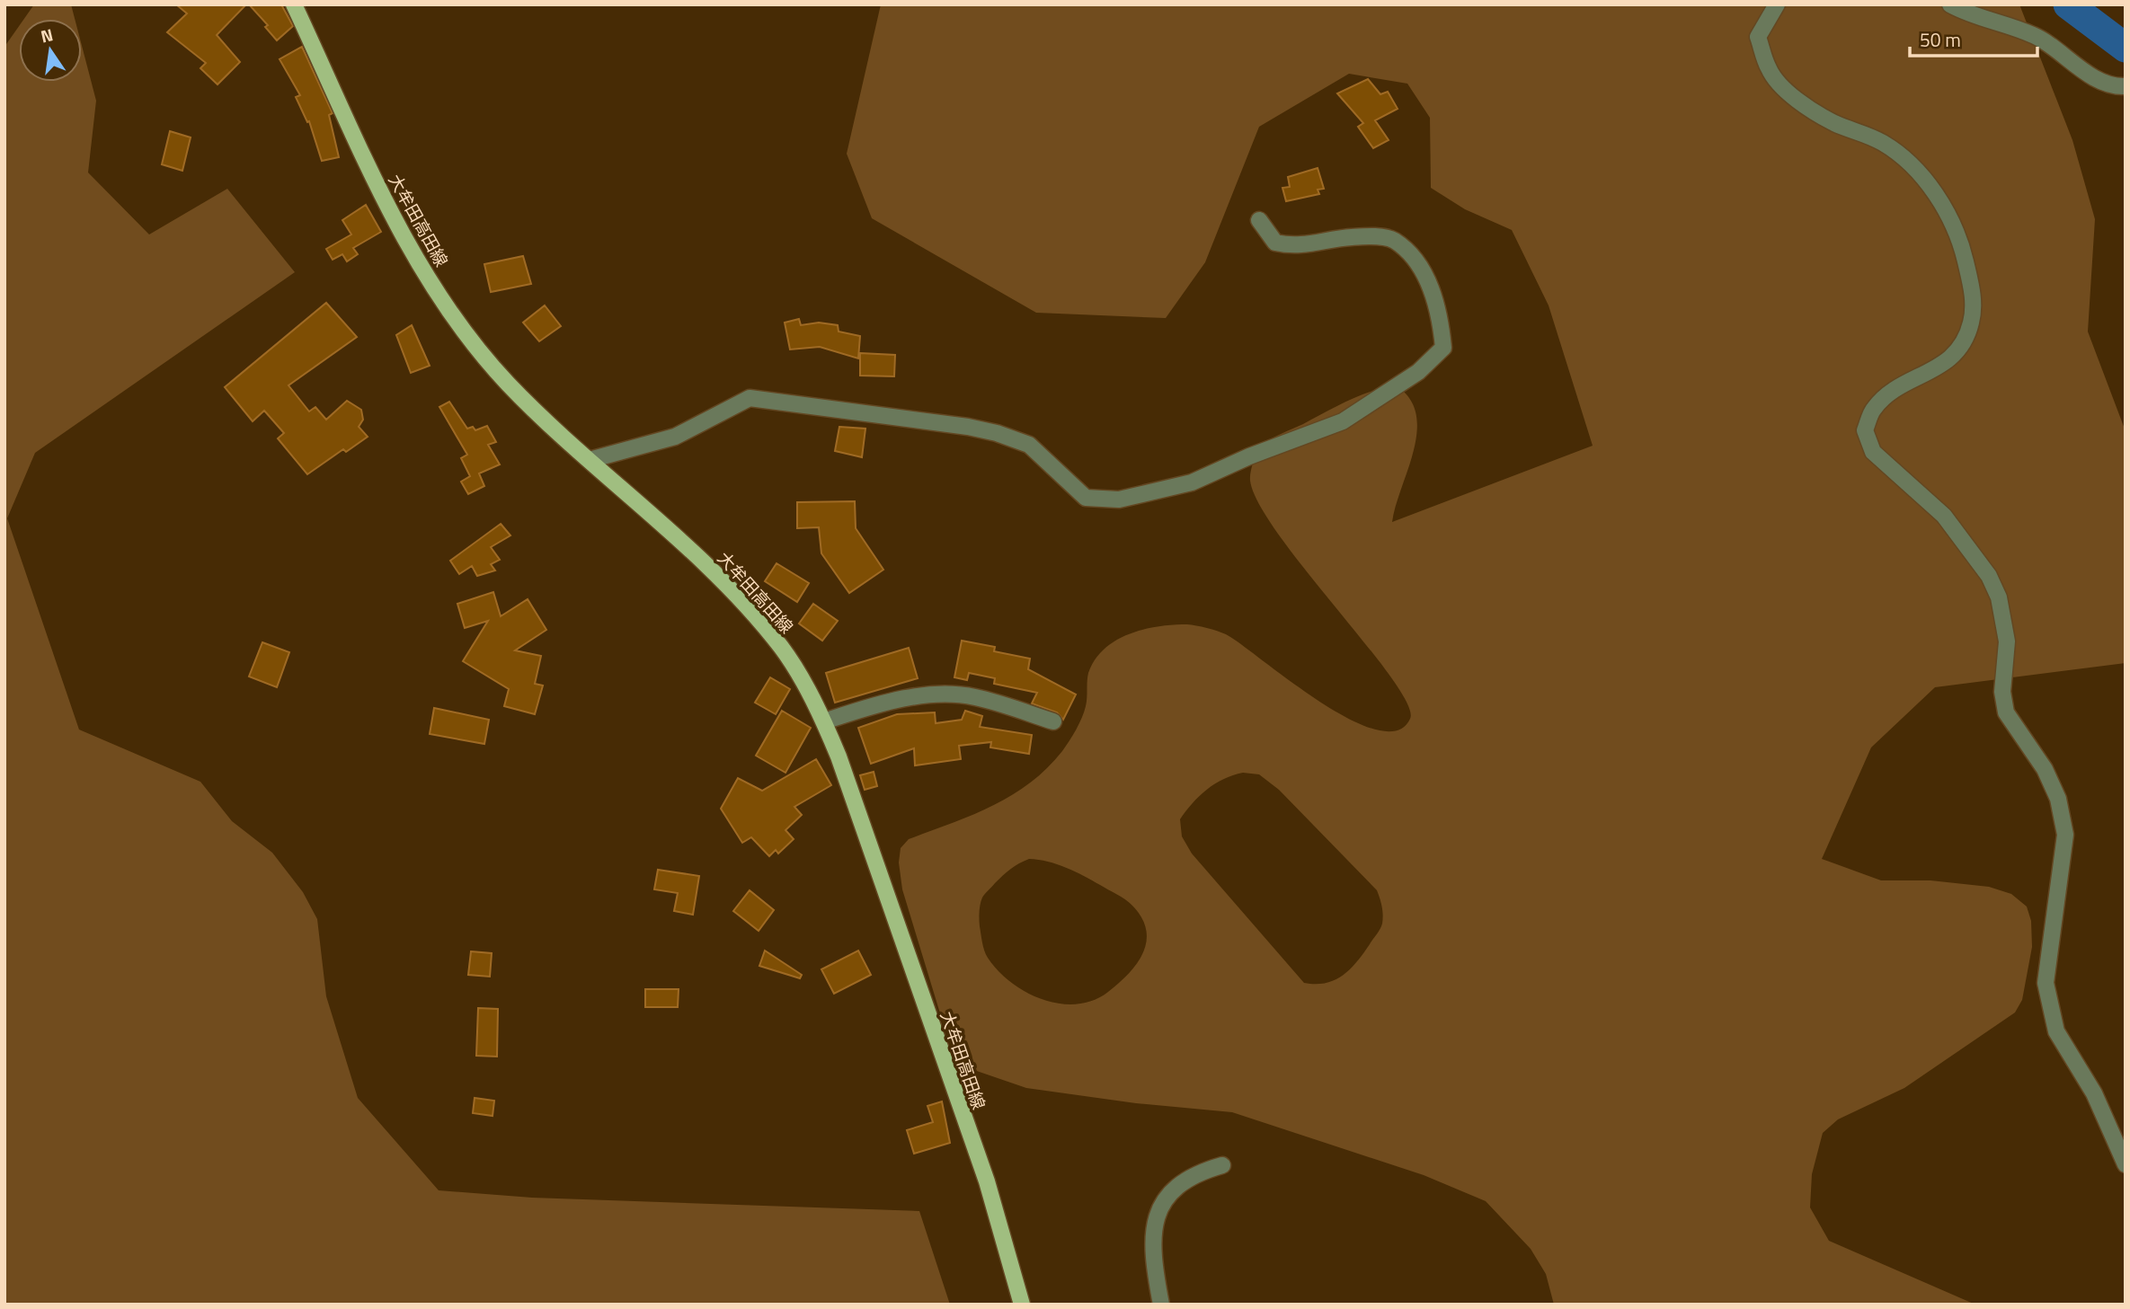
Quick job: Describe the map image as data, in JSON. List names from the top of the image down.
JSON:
{
  "streets": {
    "main road": ["大牟田高田線"]
  },
  "scale_bar": "50 m",
  "north": "top"
}
